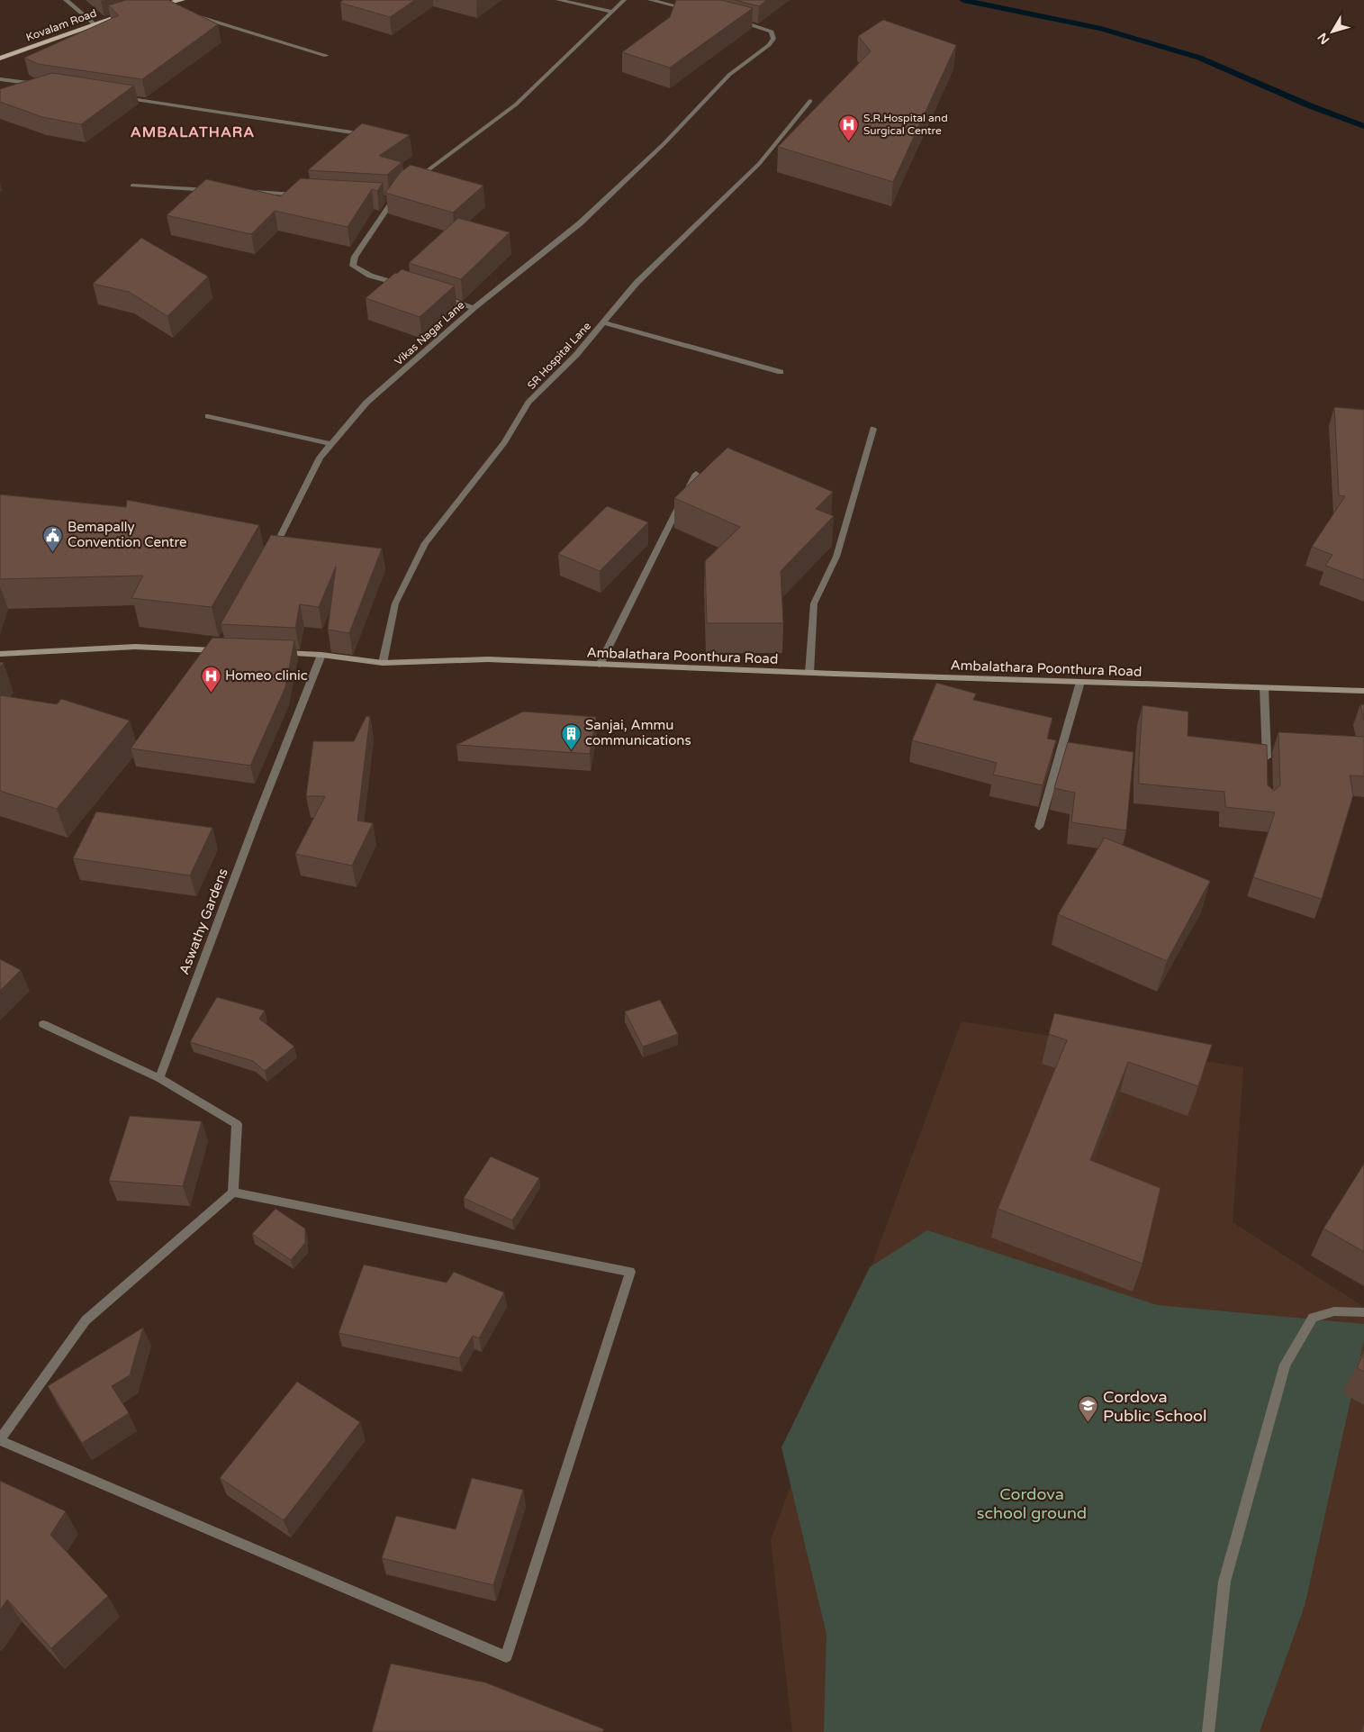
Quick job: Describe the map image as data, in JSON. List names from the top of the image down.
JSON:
{
  "streets": {
    "main road": ["Kovalam Road", "Ambalathara Poonthura Road"],
    "street": ["Vikas Nagar Lane", "SR Hospital Lane", "Aswathy Gardens"]
  },
  "crossings": [
    ["SR Hospital Lane", "Ambalathara Poonthura Road"],
    ["Ambalathara Poonthura Road", "Aswathy Gardens"]
  ],
  "districts": ["AMBALATHARA"],
  "parks": ["Cordova school ground"],
  "places": {
    "hospital": ["S.R.Hospital and Surgical Centre", "Homeo clinic"],
    "public building": ["Bemapally Convention Centre"],
    "building": ["Sanjai, Ammu communications"],
    "school or university": ["Cordova Public School"]
  },
  "north": "bottom left"
}
